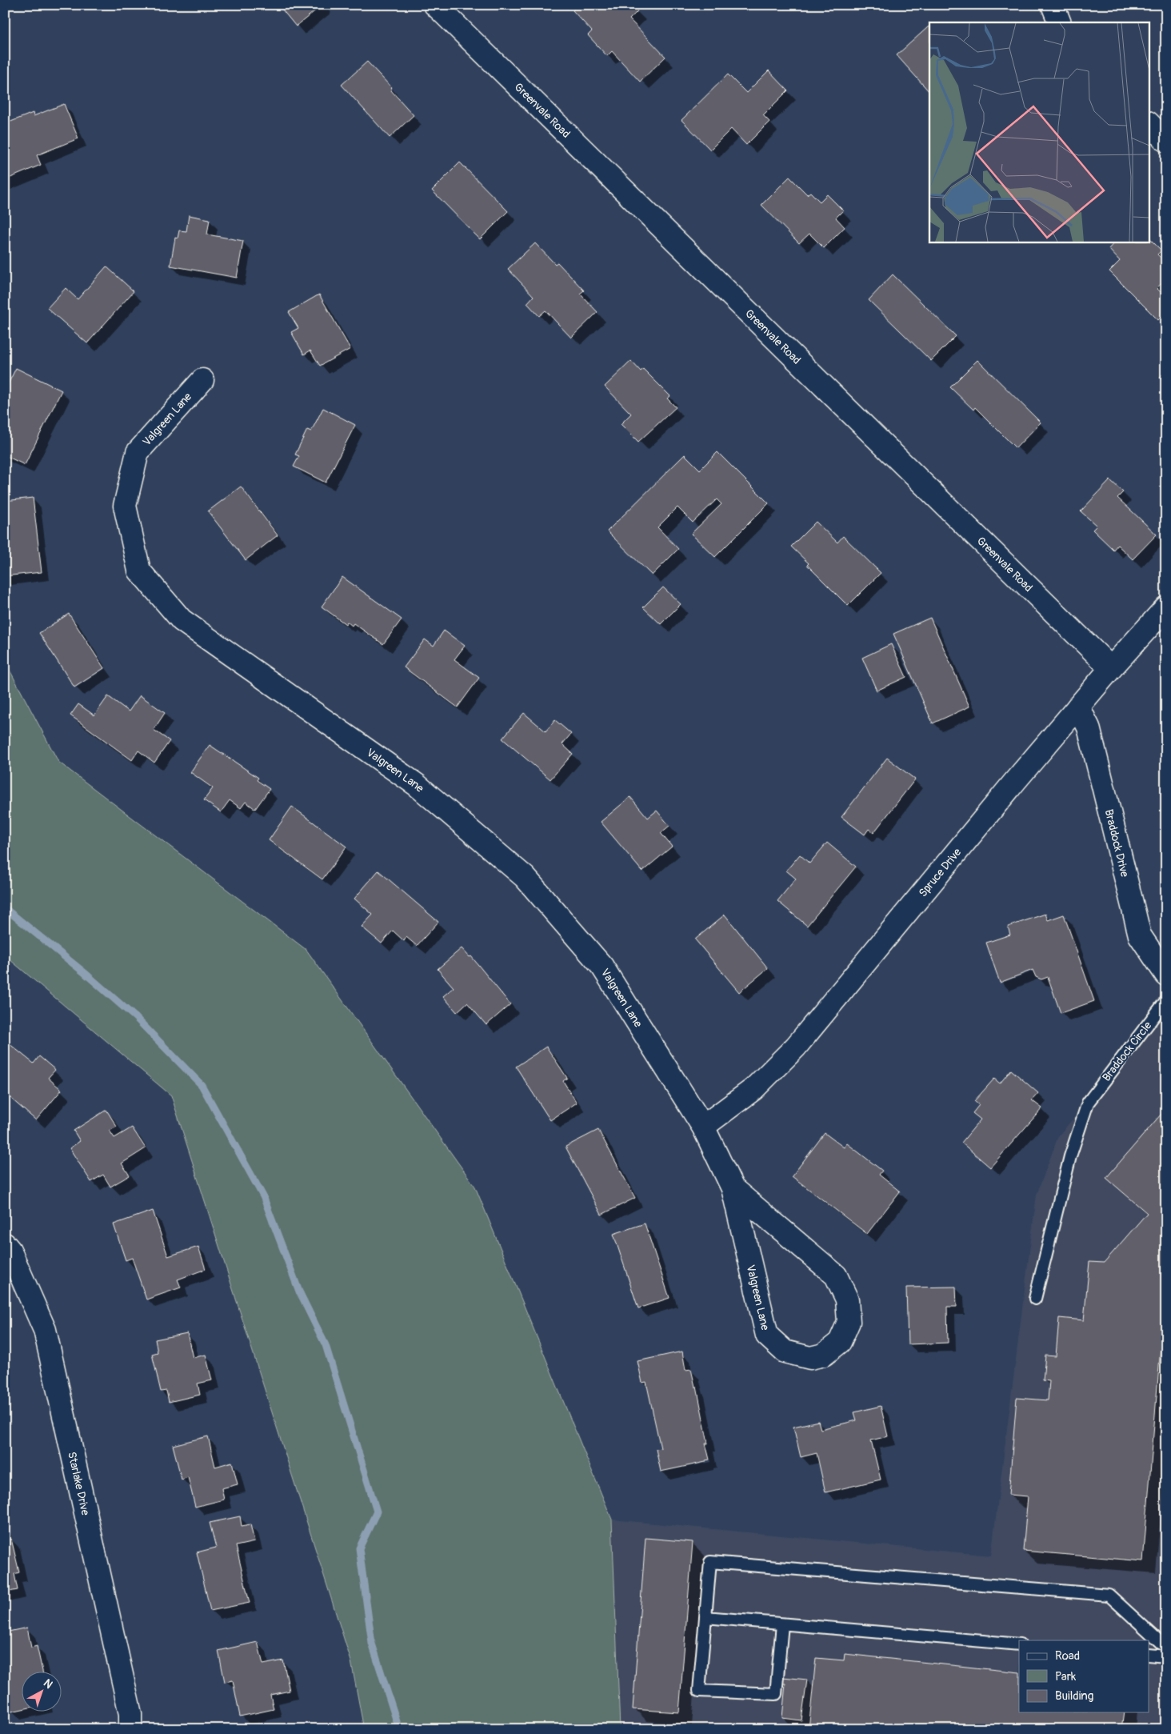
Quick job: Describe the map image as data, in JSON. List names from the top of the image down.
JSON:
{
  "streets": {
    "street": [
      "Greenvale Road",
      "Valgreen Lane",
      "Braddock Drive",
      "Spruce Drive",
      "Starlake Drive"
    ],
    "lane": ["Braddock Circle"]
  },
  "crossings": [
    ["Greenvale Road", "Spruce Drive"],
    ["Valgreen Lane", "Spruce Drive"],
    ["Braddock Drive", "Spruce Drive"]
  ],
  "legend": ["Road", "Park", "Building"],
  "north": "top right"
}
